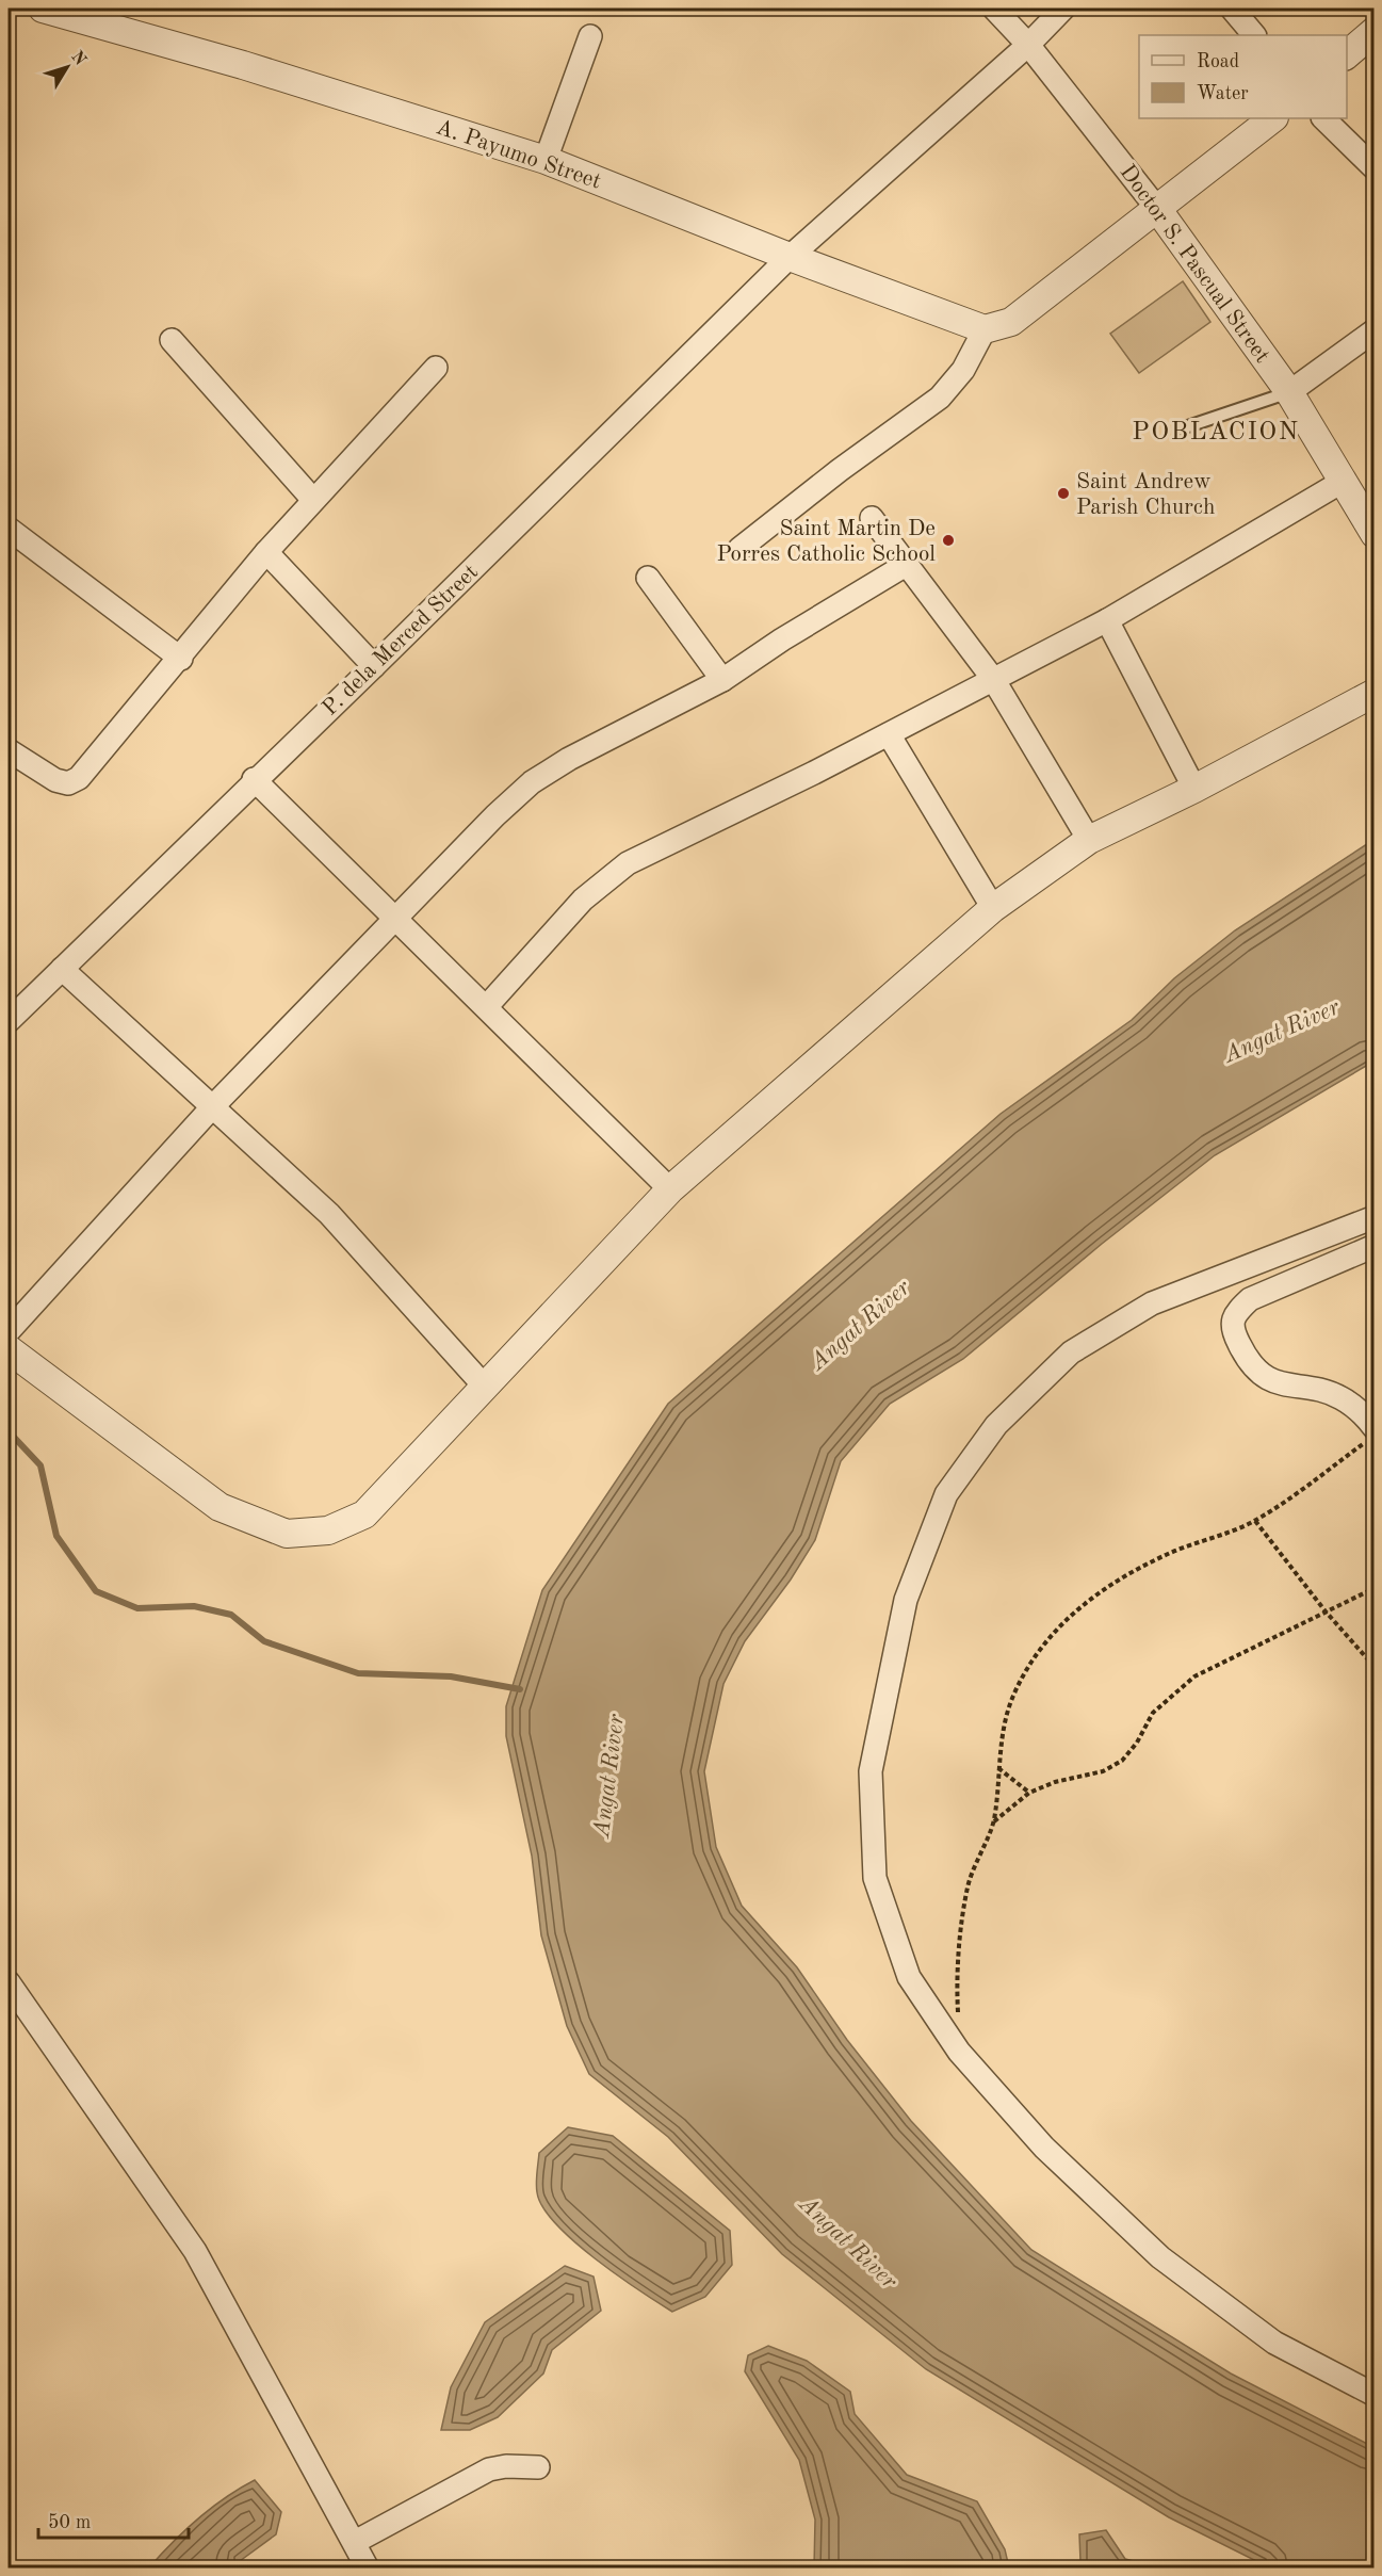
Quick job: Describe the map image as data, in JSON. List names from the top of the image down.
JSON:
{
  "streets": {
    "street": ["A. Payumo Street", "Doctor S. Pascual Street", "P. dela Merced Street"]
  },
  "crossings": [
    ["A. Payumo Street", "P. dela Merced Street"],
    ["Doctor S. Pascual Street", "P. dela Merced Street"]
  ],
  "districts": ["POBLACION"],
  "water": ["Angat River"],
  "places": ["Saint Andrew Parish Church", "Saint Martin De Porres Catholic School"],
  "legend": ["Road", "Water"],
  "scale_bar": "50 m",
  "north": "top right"
}
